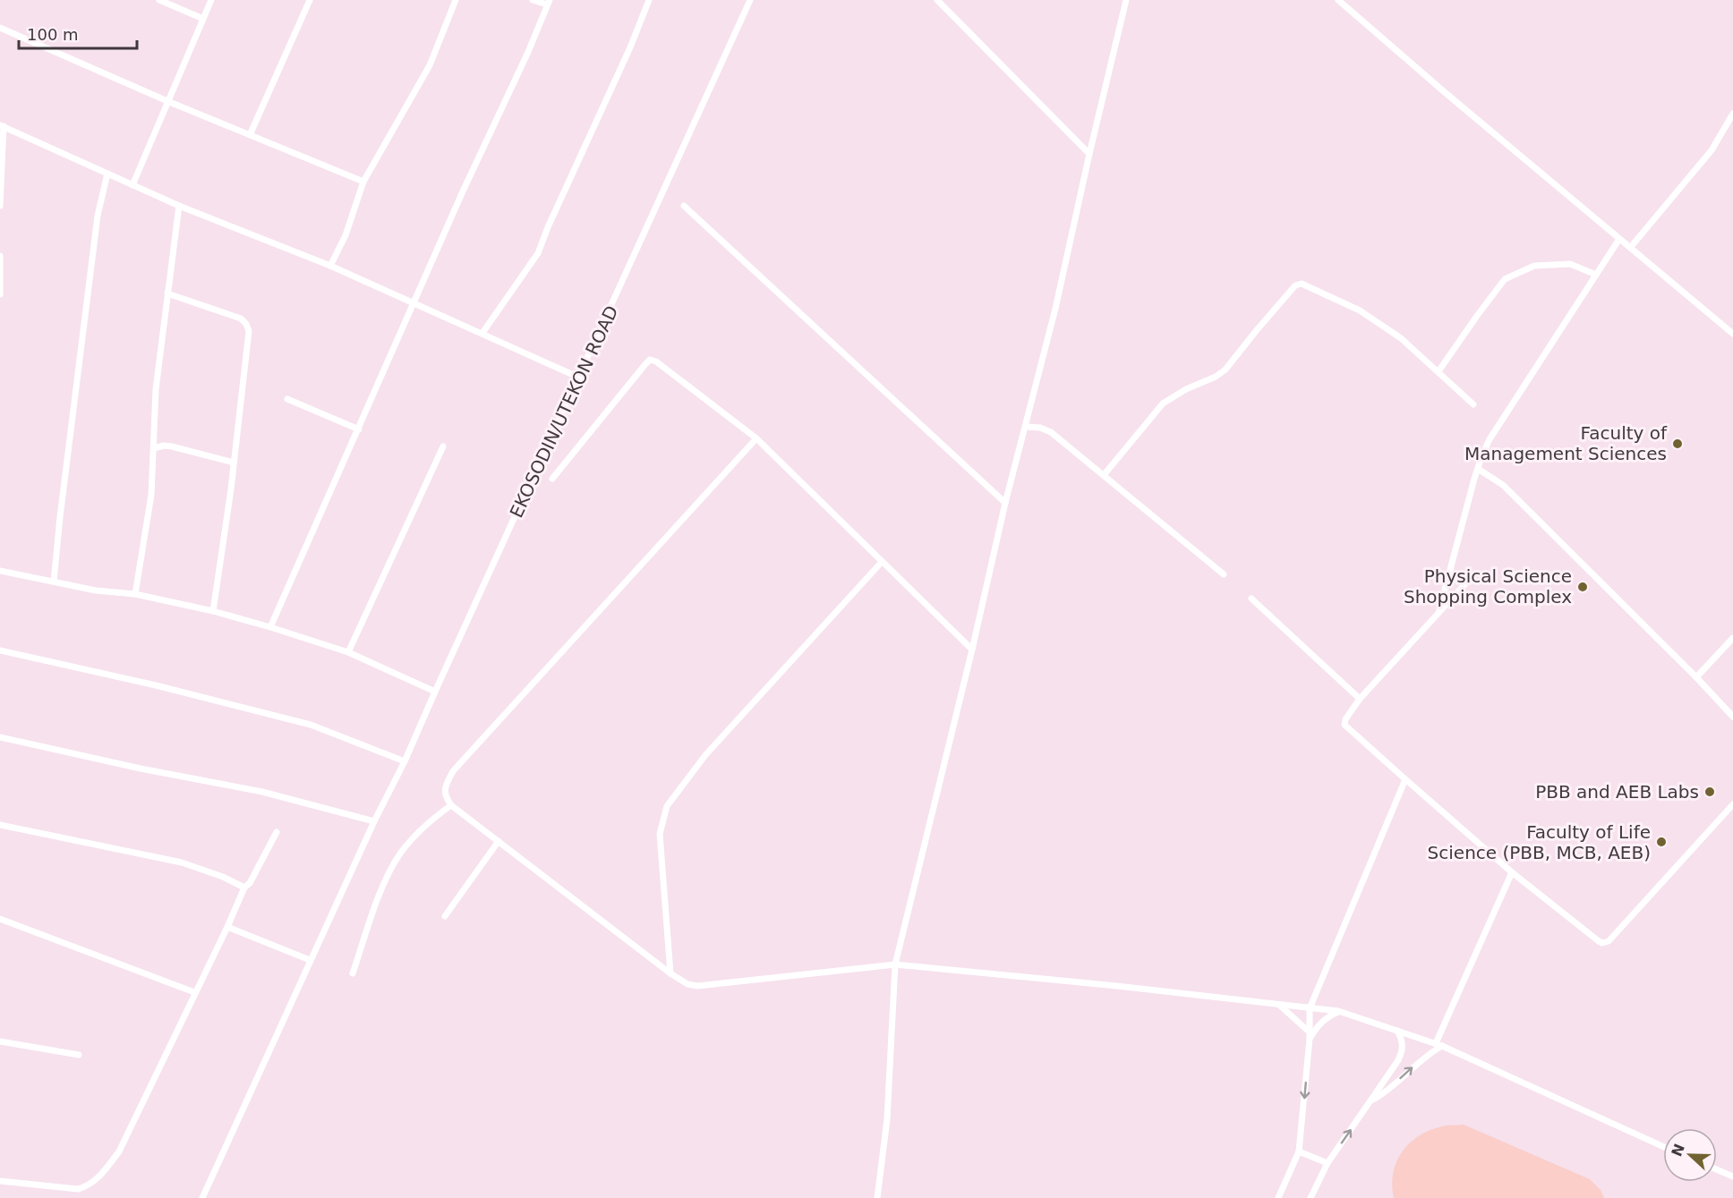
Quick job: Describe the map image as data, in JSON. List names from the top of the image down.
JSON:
{
  "streets": {
    "street": ["EKOSODIN/UTEKON ROAD"]
  },
  "places": [
    "Faculty of Management Sciences",
    "Physical Science Shopping Complex",
    "PBB and AEB Labs",
    "Faculty of Life Science (PBB, MCB, AEB)"
  ],
  "scale_bar": "100 m",
  "north": "left"
}
